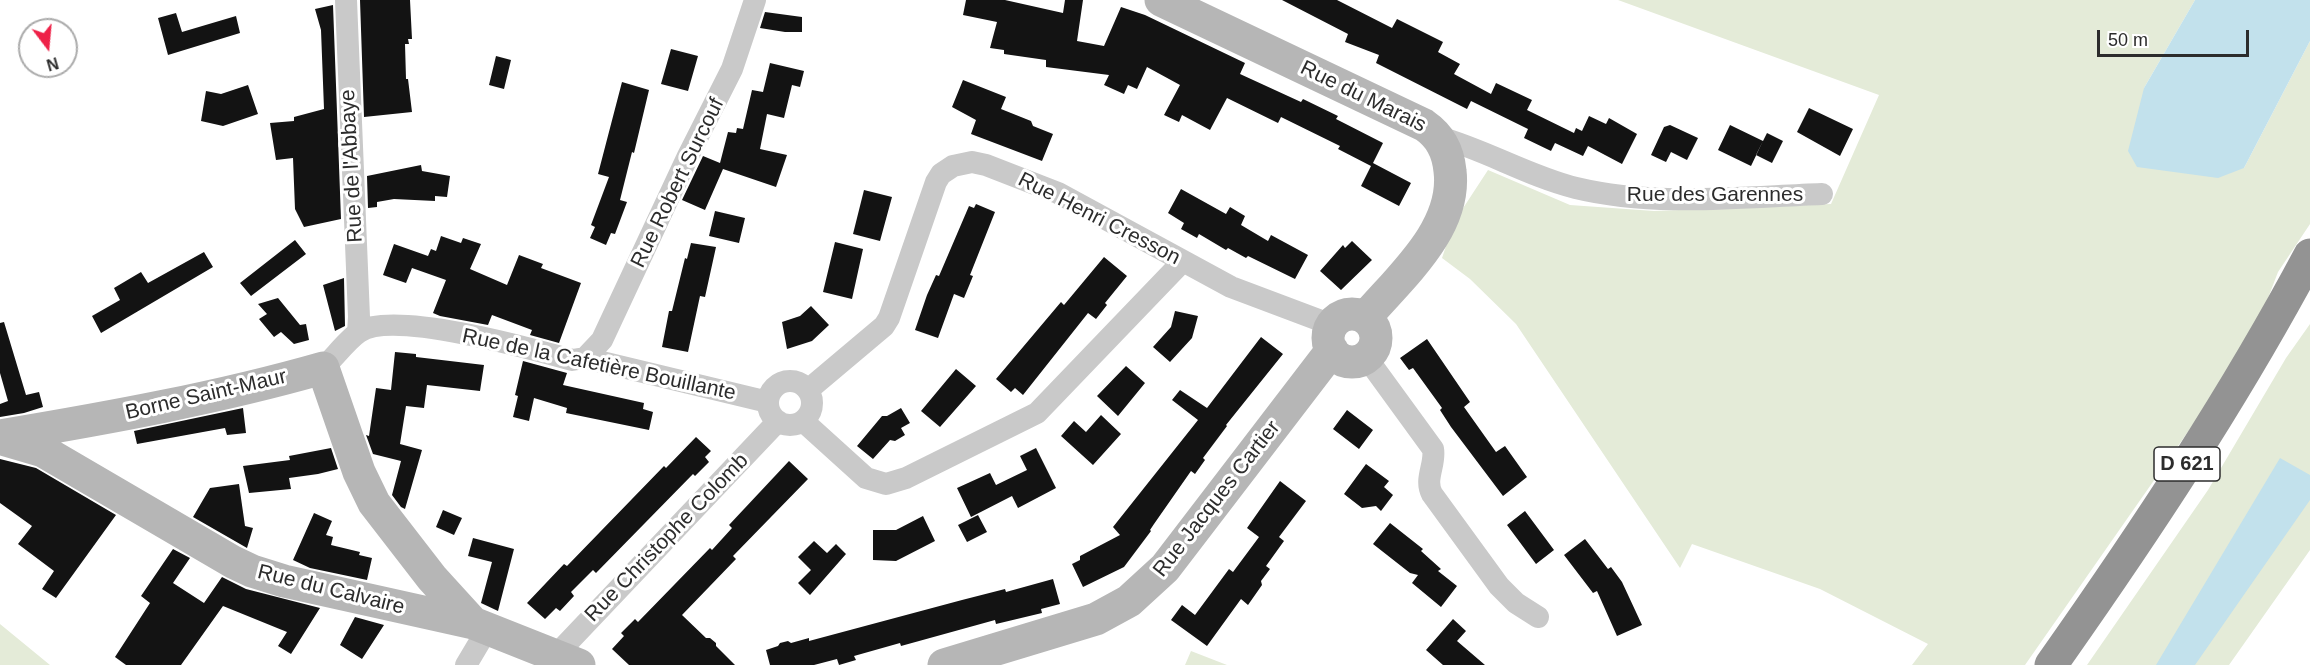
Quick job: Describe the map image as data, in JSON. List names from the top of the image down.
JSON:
{
  "streets": {
    "highway": ["D 621"],
    "street": [
      "Rue du Marais",
      "Rue de l'Abbaye",
      "Rue Robert Surcouf",
      "Rue des Garennes",
      "Rue Henri Cresson",
      "Rue de la Cafetière Bouillante",
      "Borne Saint-Maur",
      "Rue Jacques Cartier",
      "Rue Christophe Colomb",
      "Rue du Calvaire"
    ]
  },
  "crossings": [
    ["Rue du Marais", "Rue des Garennes"],
    ["Rue du Marais", "Rue Henri Cresson"],
    ["Rue du Marais", "Rue Jacques Cartier"],
    ["Rue de l'Abbaye", "Rue de la Cafetière Bouillante"],
    ["Rue Robert Surcouf", "Rue de la Cafetière Bouillante"],
    ["Rue Henri Cresson", "Rue de la Cafetière Bouillante"],
    ["Rue Henri Cresson", "Rue Jacques Cartier"],
    ["Rue Henri Cresson", "Rue Christophe Colomb"],
    ["Rue de la Cafetière Bouillante", "Rue Christophe Colomb"],
    ["Borne Saint-Maur", "Rue du Calvaire"],
    ["Rue Christophe Colomb", "Rue du Calvaire"]
  ],
  "scale_bar": "50 m",
  "north": "bottom"
}
